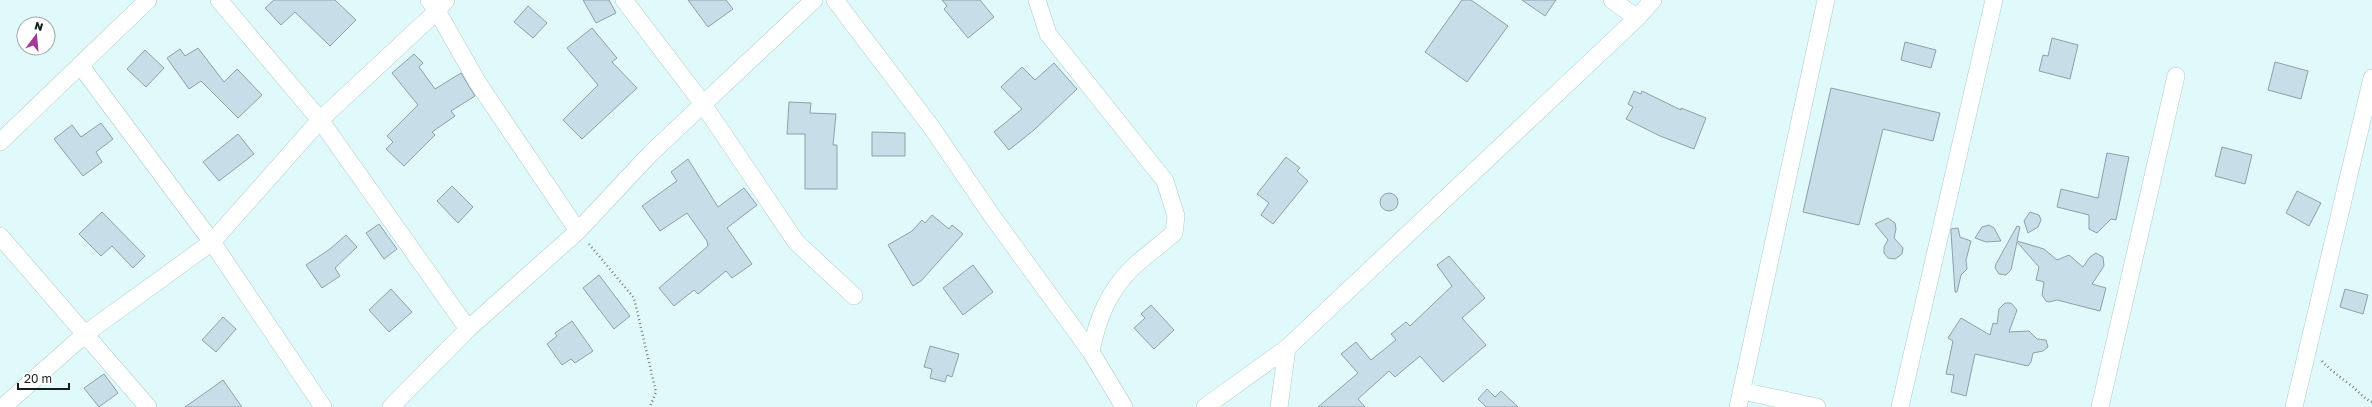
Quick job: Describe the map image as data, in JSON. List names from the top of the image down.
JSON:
{
  "scale_bar": "20 m",
  "north": "top"
}
